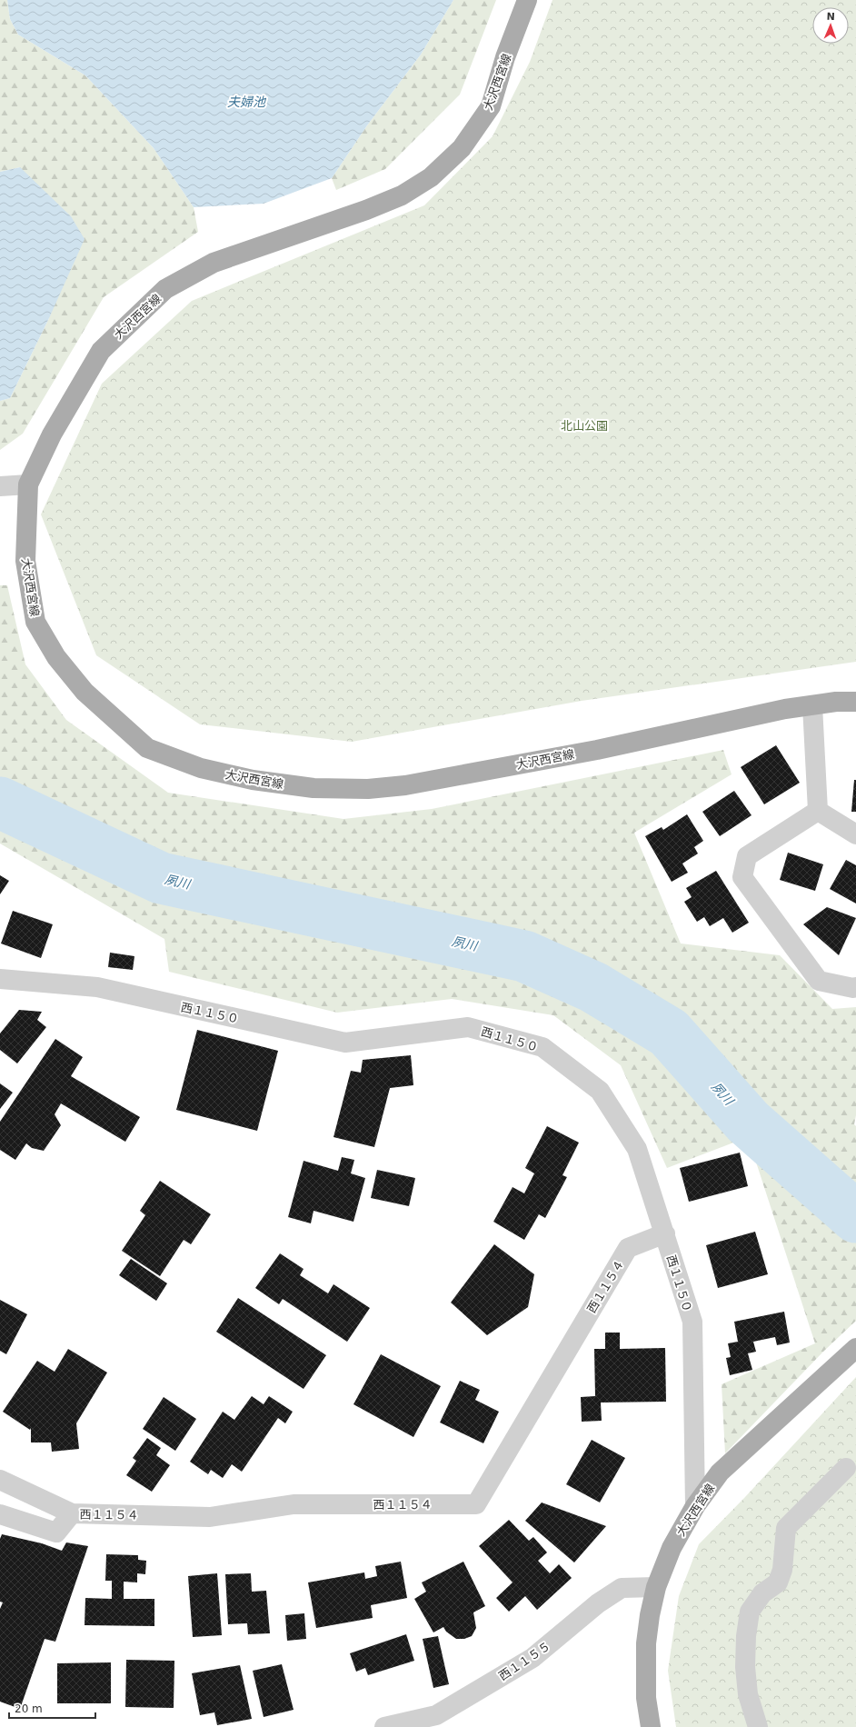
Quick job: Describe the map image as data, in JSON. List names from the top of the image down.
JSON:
{
  "streets": {
    "main road": ["大沢西宮線"],
    "street": ["西１１５０", "西１１５４", "西１１５５"]
  },
  "crossings": [
    ["大沢西宮線", "西１１５０"],
    ["大沢西宮線", "西１１５５"],
    ["西１１５０", "西１１５４"]
  ],
  "water": ["夫婦池", "夙川"],
  "parks": ["北山公園"],
  "scale_bar": "20 m",
  "north": "top"
}
